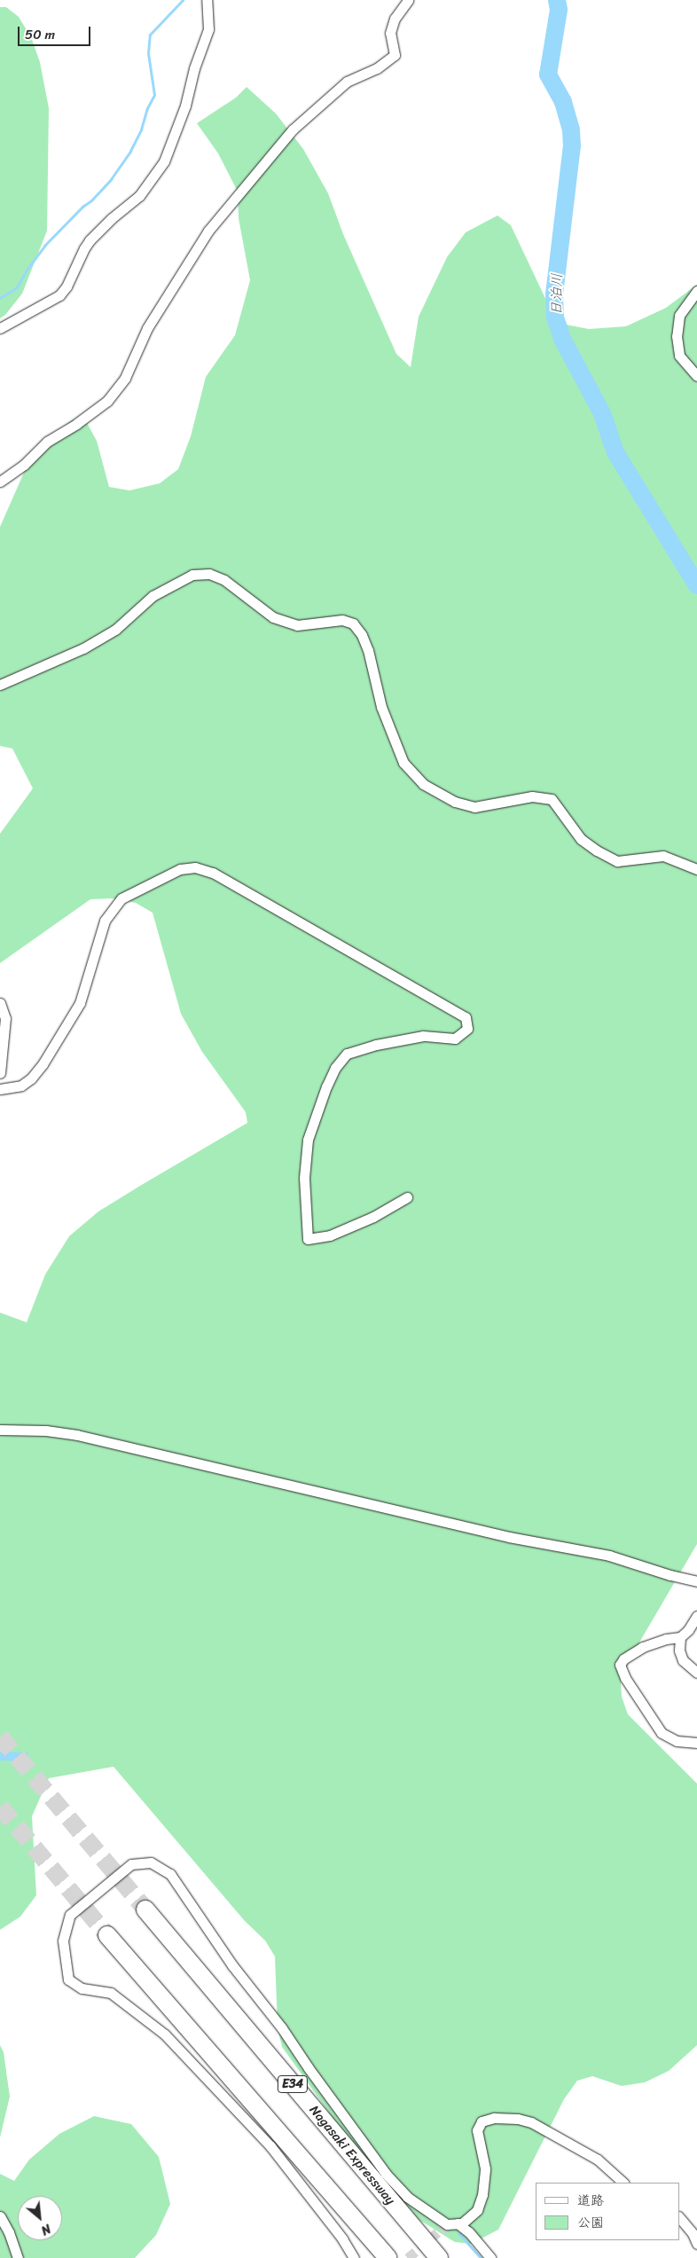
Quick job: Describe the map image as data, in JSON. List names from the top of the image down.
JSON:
{
  "streets": {
    "highway": ["E34", "Nagasaki Expressway"]
  },
  "water": ["日泊川"],
  "legend": ["道路", "公園"],
  "scale_bar": "50 m",
  "north": "bottom right"
}
